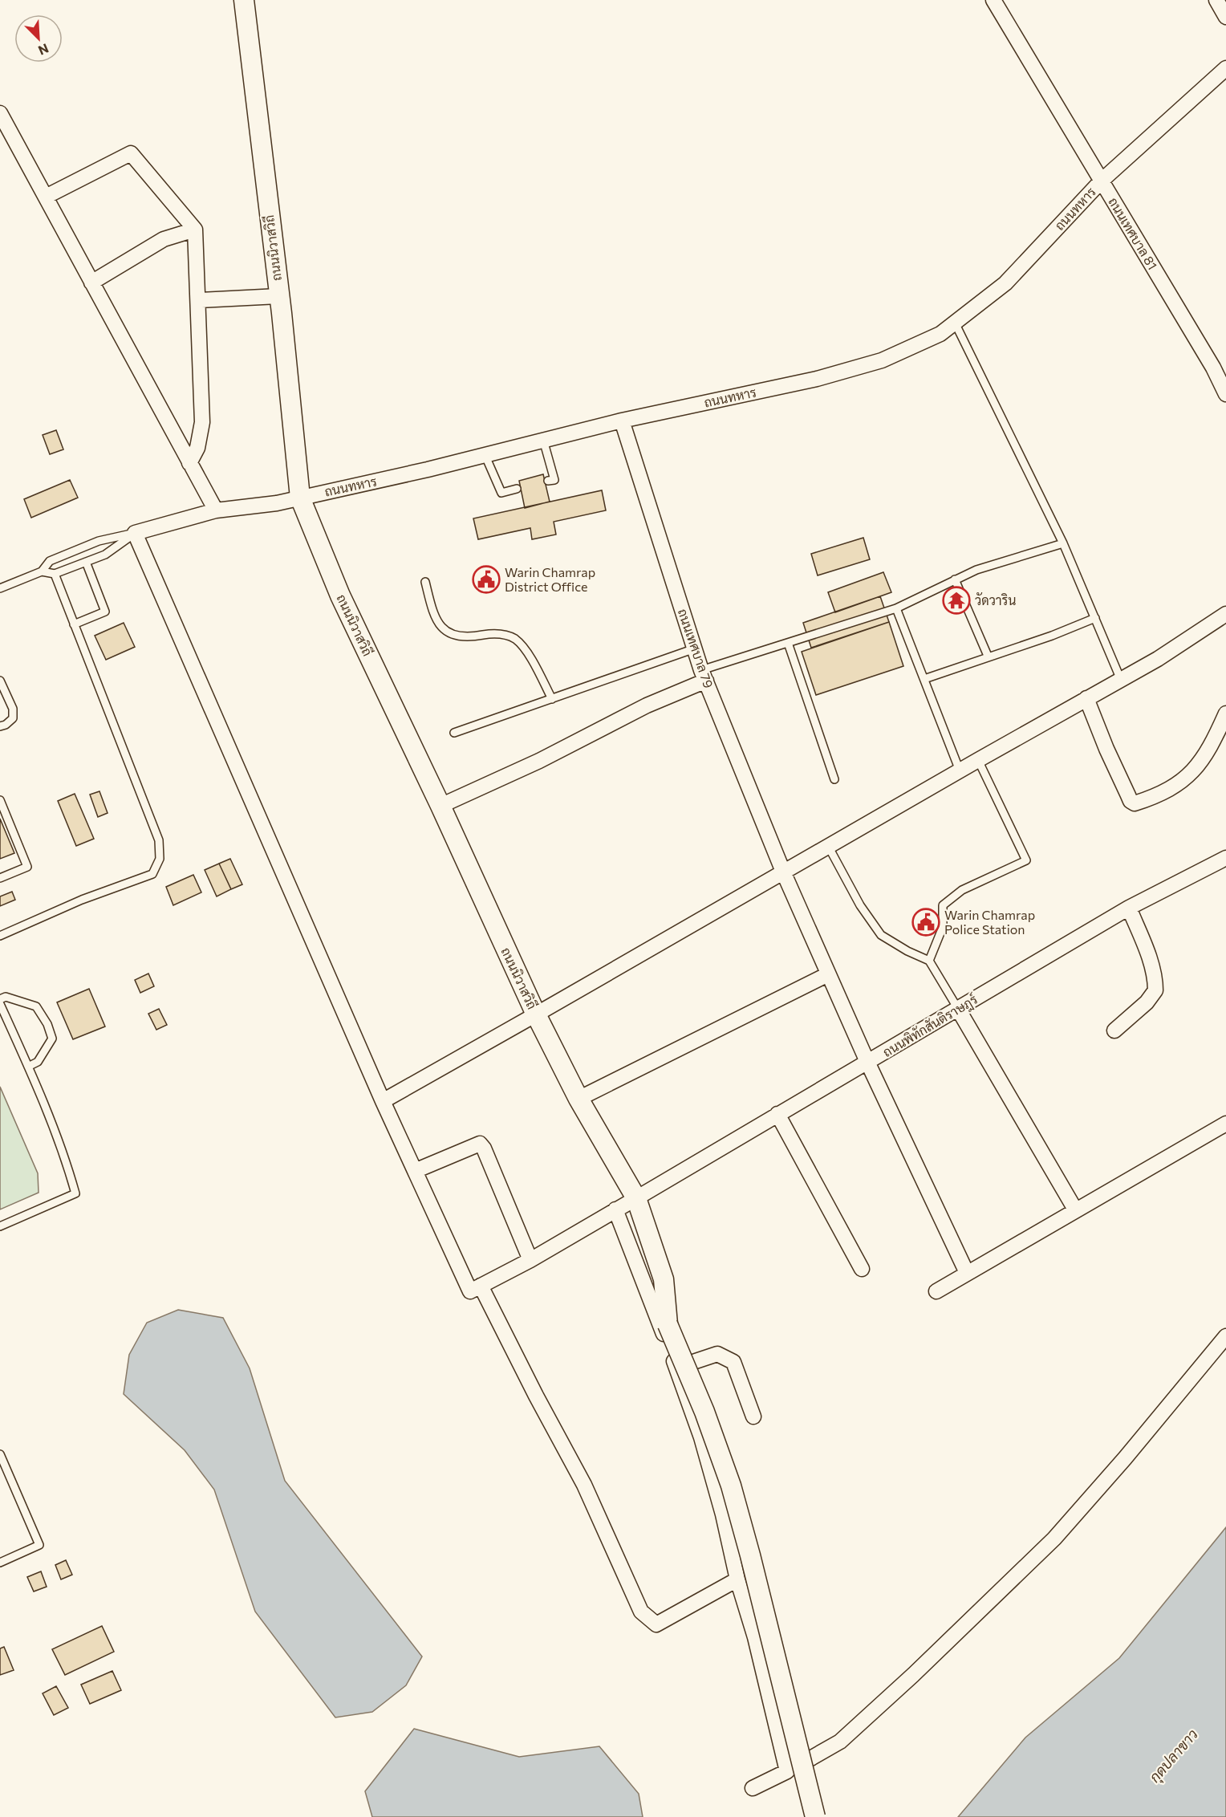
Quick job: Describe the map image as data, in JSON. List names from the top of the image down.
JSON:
{
  "streets": {
    "main road": ["ถนนนิวาสวิถี"],
    "street": [
      "ถนนทหาร",
      "ถนนเทศบาล 81",
      "ถนนเทศบาล 79",
      "ถนนพิทักสันติราษฎร์"
    ]
  },
  "crossings": [
    ["ถนนทหาร", "ถนนเทศบาล 81"],
    ["ถนนทหาร", "ถนนนิวาสวิถี"],
    ["ถนนทหาร", "ถนนเทศบาล 79"],
    ["ถนนนิวาสวิถี", "ถนนพิทักสันติราษฎร์"],
    ["ถนนเทศบาล 79", "ถนนพิทักสันติราษฎร์"]
  ],
  "water": ["กุดปลาขาว"],
  "places": {
    "public building": ["Warin Chamrap District Office", "Warin Chamrap Police Station"],
    "temple": ["วัดวาริน"]
  },
  "north": "bottom right"
}
